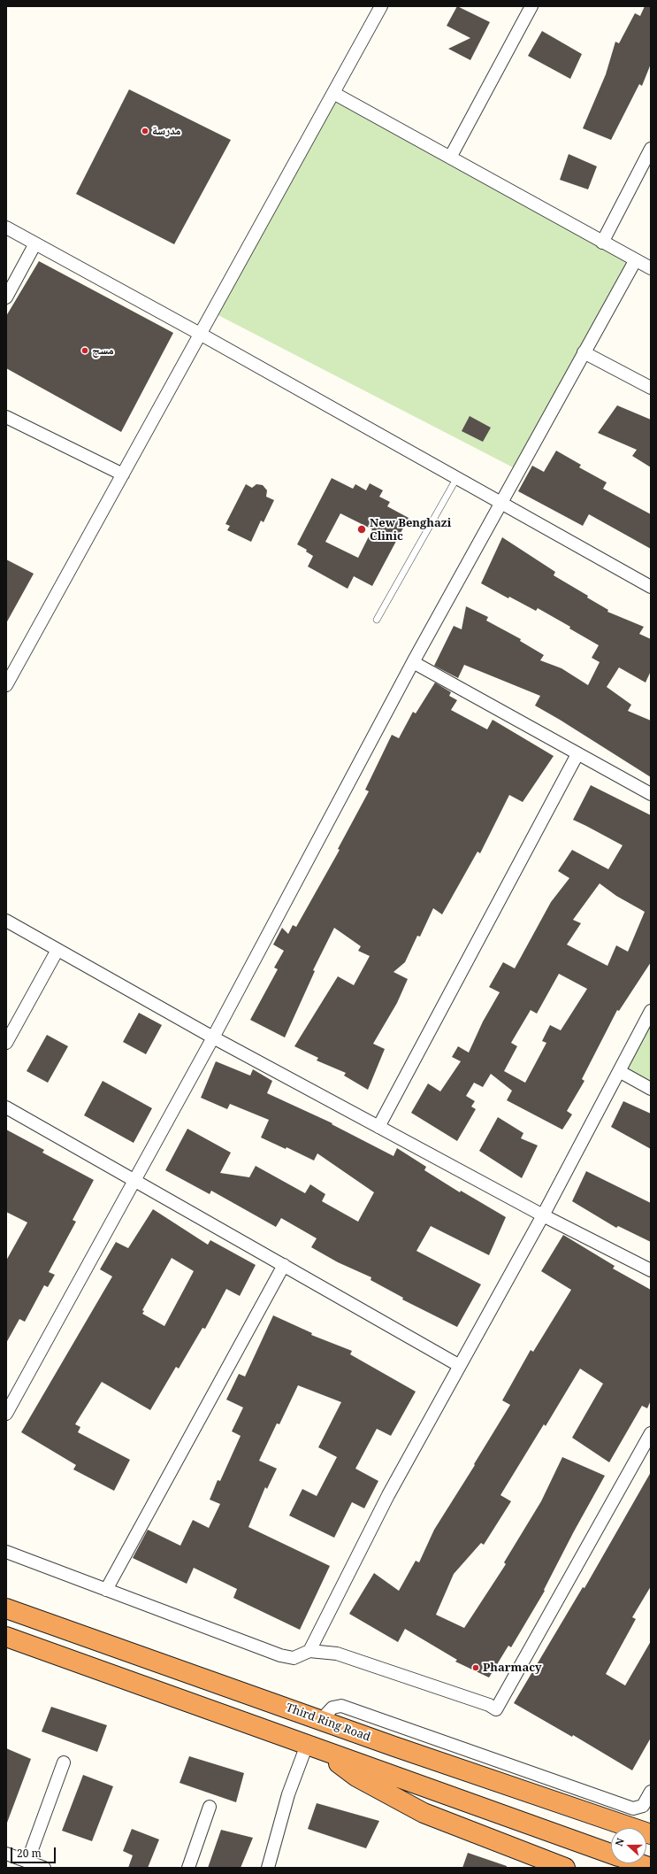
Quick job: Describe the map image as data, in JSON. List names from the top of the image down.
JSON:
{
  "streets": {
    "highway": ["Third Ring Road"]
  },
  "places": [
    "مدرسة",
    "مسج",
    "New Benghazi Clinic",
    "Pharmacy"
  ],
  "scale_bar": "20 m",
  "north": "left"
}
